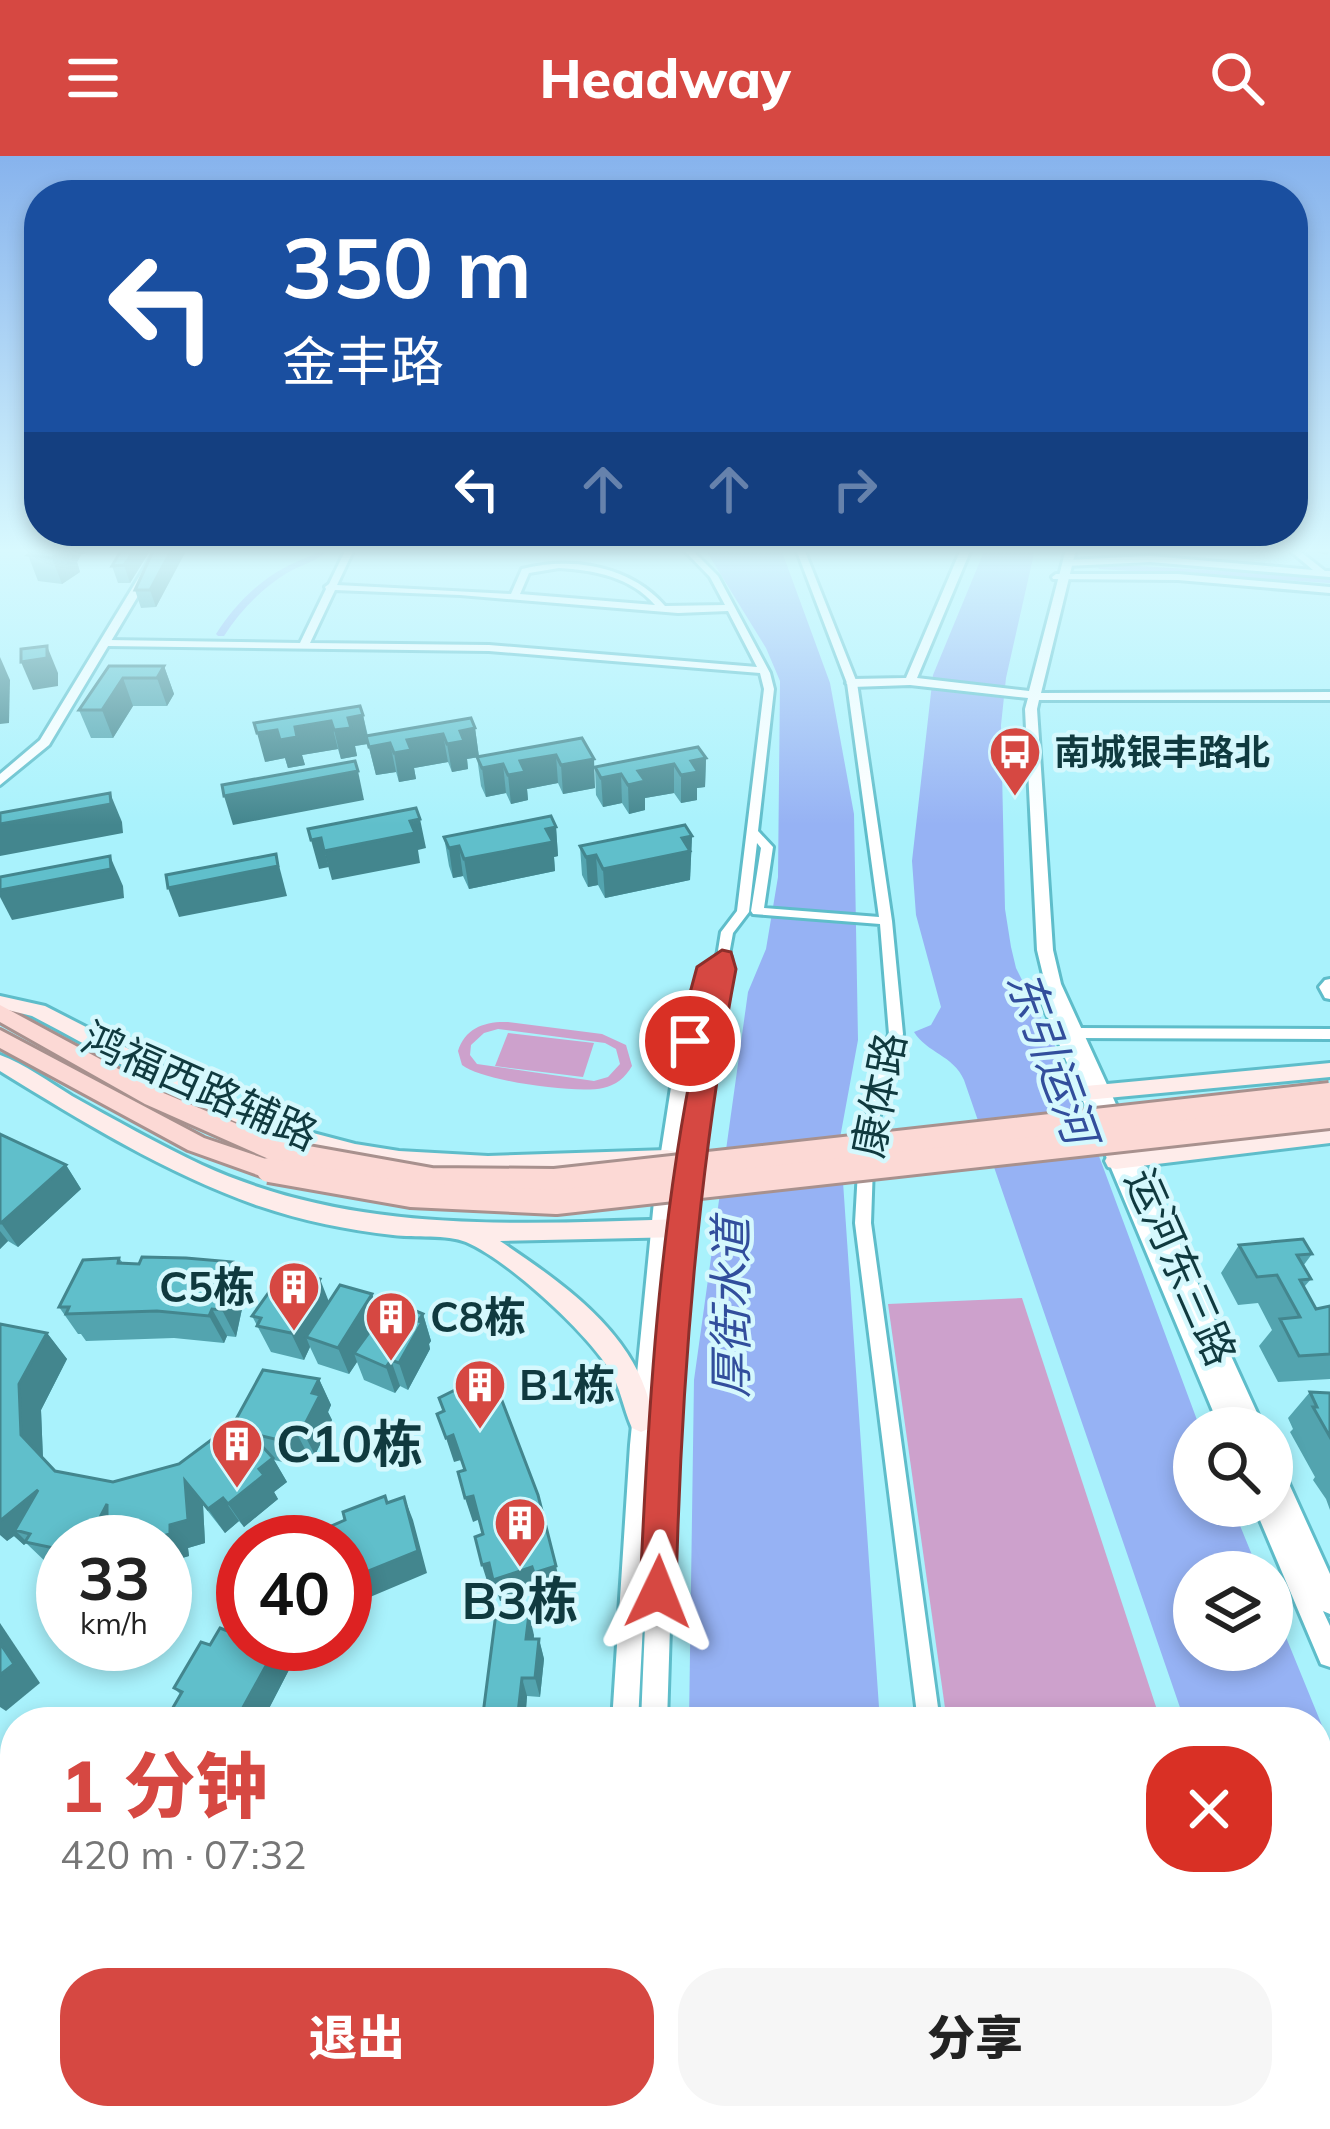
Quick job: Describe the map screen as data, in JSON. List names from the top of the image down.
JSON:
{
  "streets": {
    "main road": ["鸿福西路辅路"],
    "street": ["康体路", "运河东三路"]
  },
  "water": ["东引运河", "厚街水道"],
  "places": {
    "bus stop": ["南城银丰路北"],
    "building": [
      "C5栋",
      "C8栋",
      "B1栋",
      "C10栋",
      "B3栋"
    ]
  },
  "page": {
    "header": "Headway",
    "turn": ["350 m", "金丰路"],
    "speed": "33 km/h",
    "limit": "40",
    "heading": ["1 分钟", "420 m · 07:32"],
    "buttons": ["退出", "分享"]
  }
}
